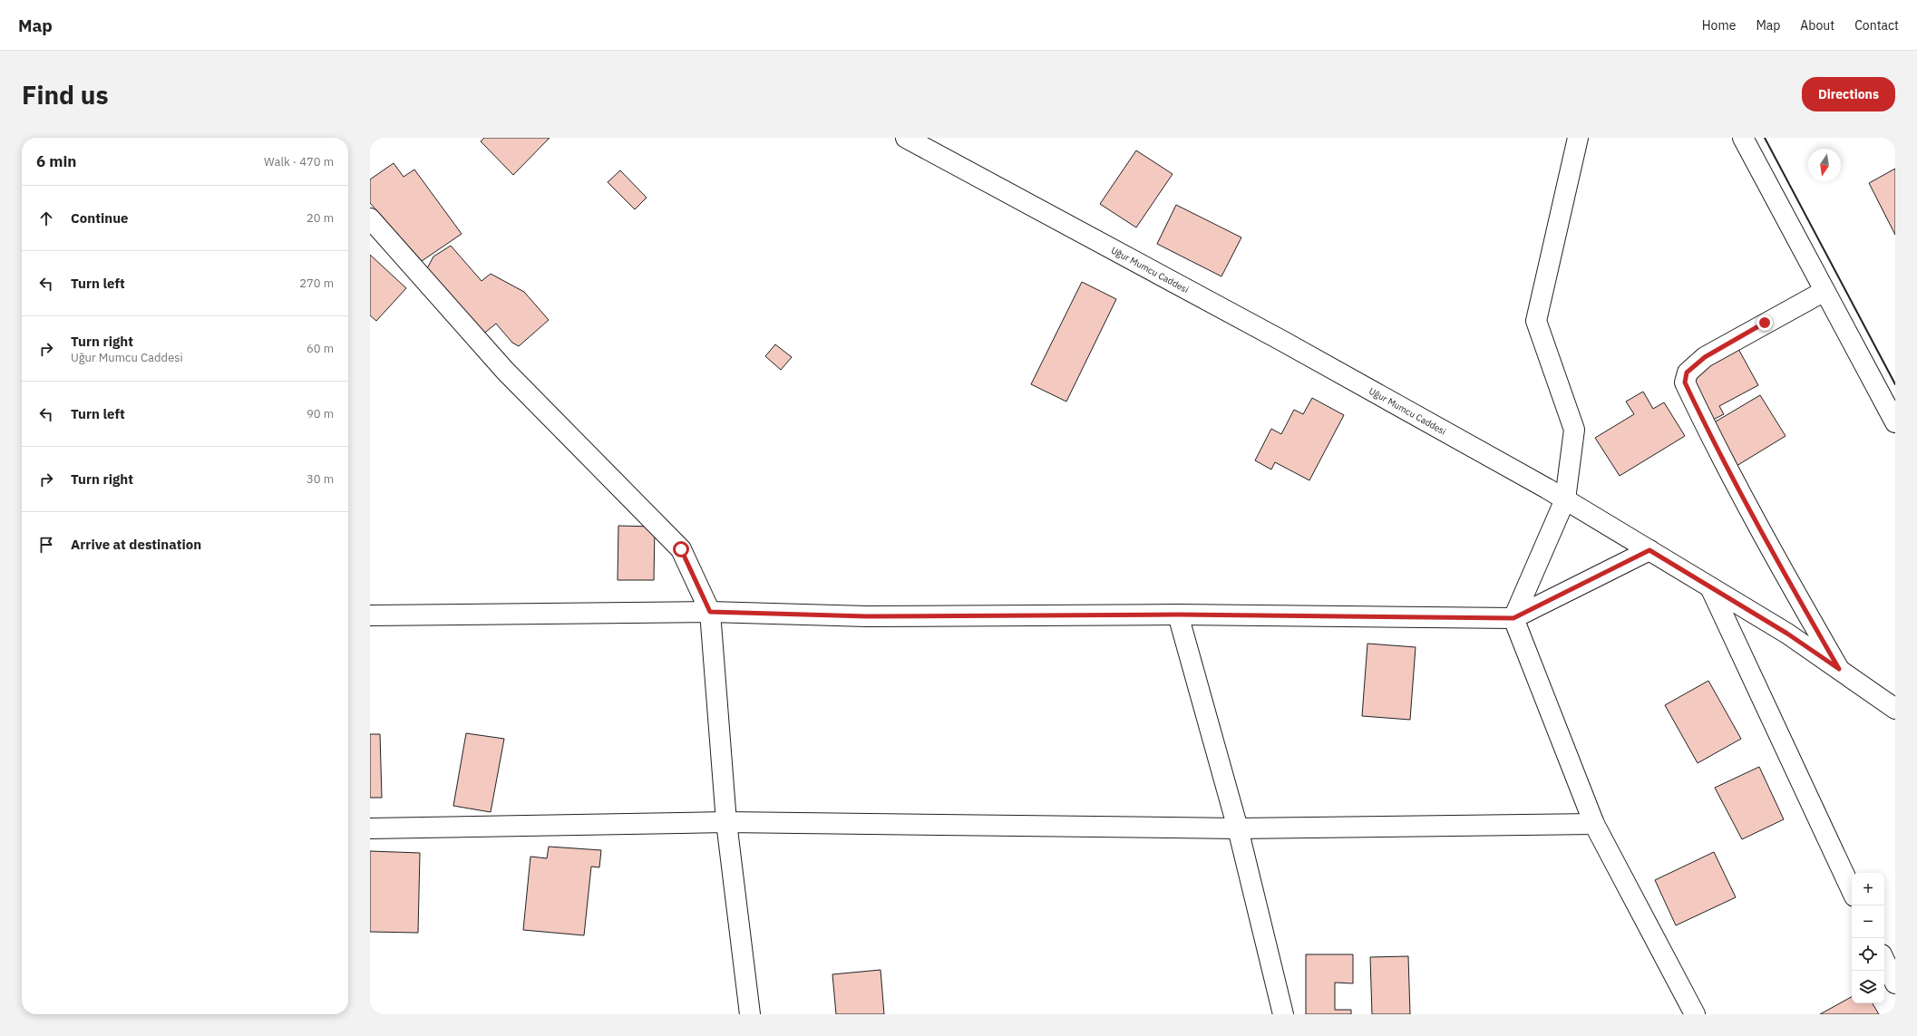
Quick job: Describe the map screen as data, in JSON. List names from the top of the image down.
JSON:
{
  "streets": {
    "street": ["Uğur Mumcu Caddesi"]
  },
  "north": "bottom",
  "page": {
    "header": "Map",
    "nav": [
      "Home",
      "Map",
      "About",
      "Contact"
    ],
    "buttons": "Directions",
    "title": "Find us",
    "heading": ["6 min", "Walk · 470 m"],
    "list": [
      ["Continue", "20 m"],
      ["Turn left", "270 m"],
      ["Turn right", "Uğur Mumcu Caddesi", "60 m"],
      ["Turn left", "90 m"],
      ["Turn right", "30 m"],
      "Arrive at destination"
    ],
    "map_buttons": ["+", "−"]
  }
}
